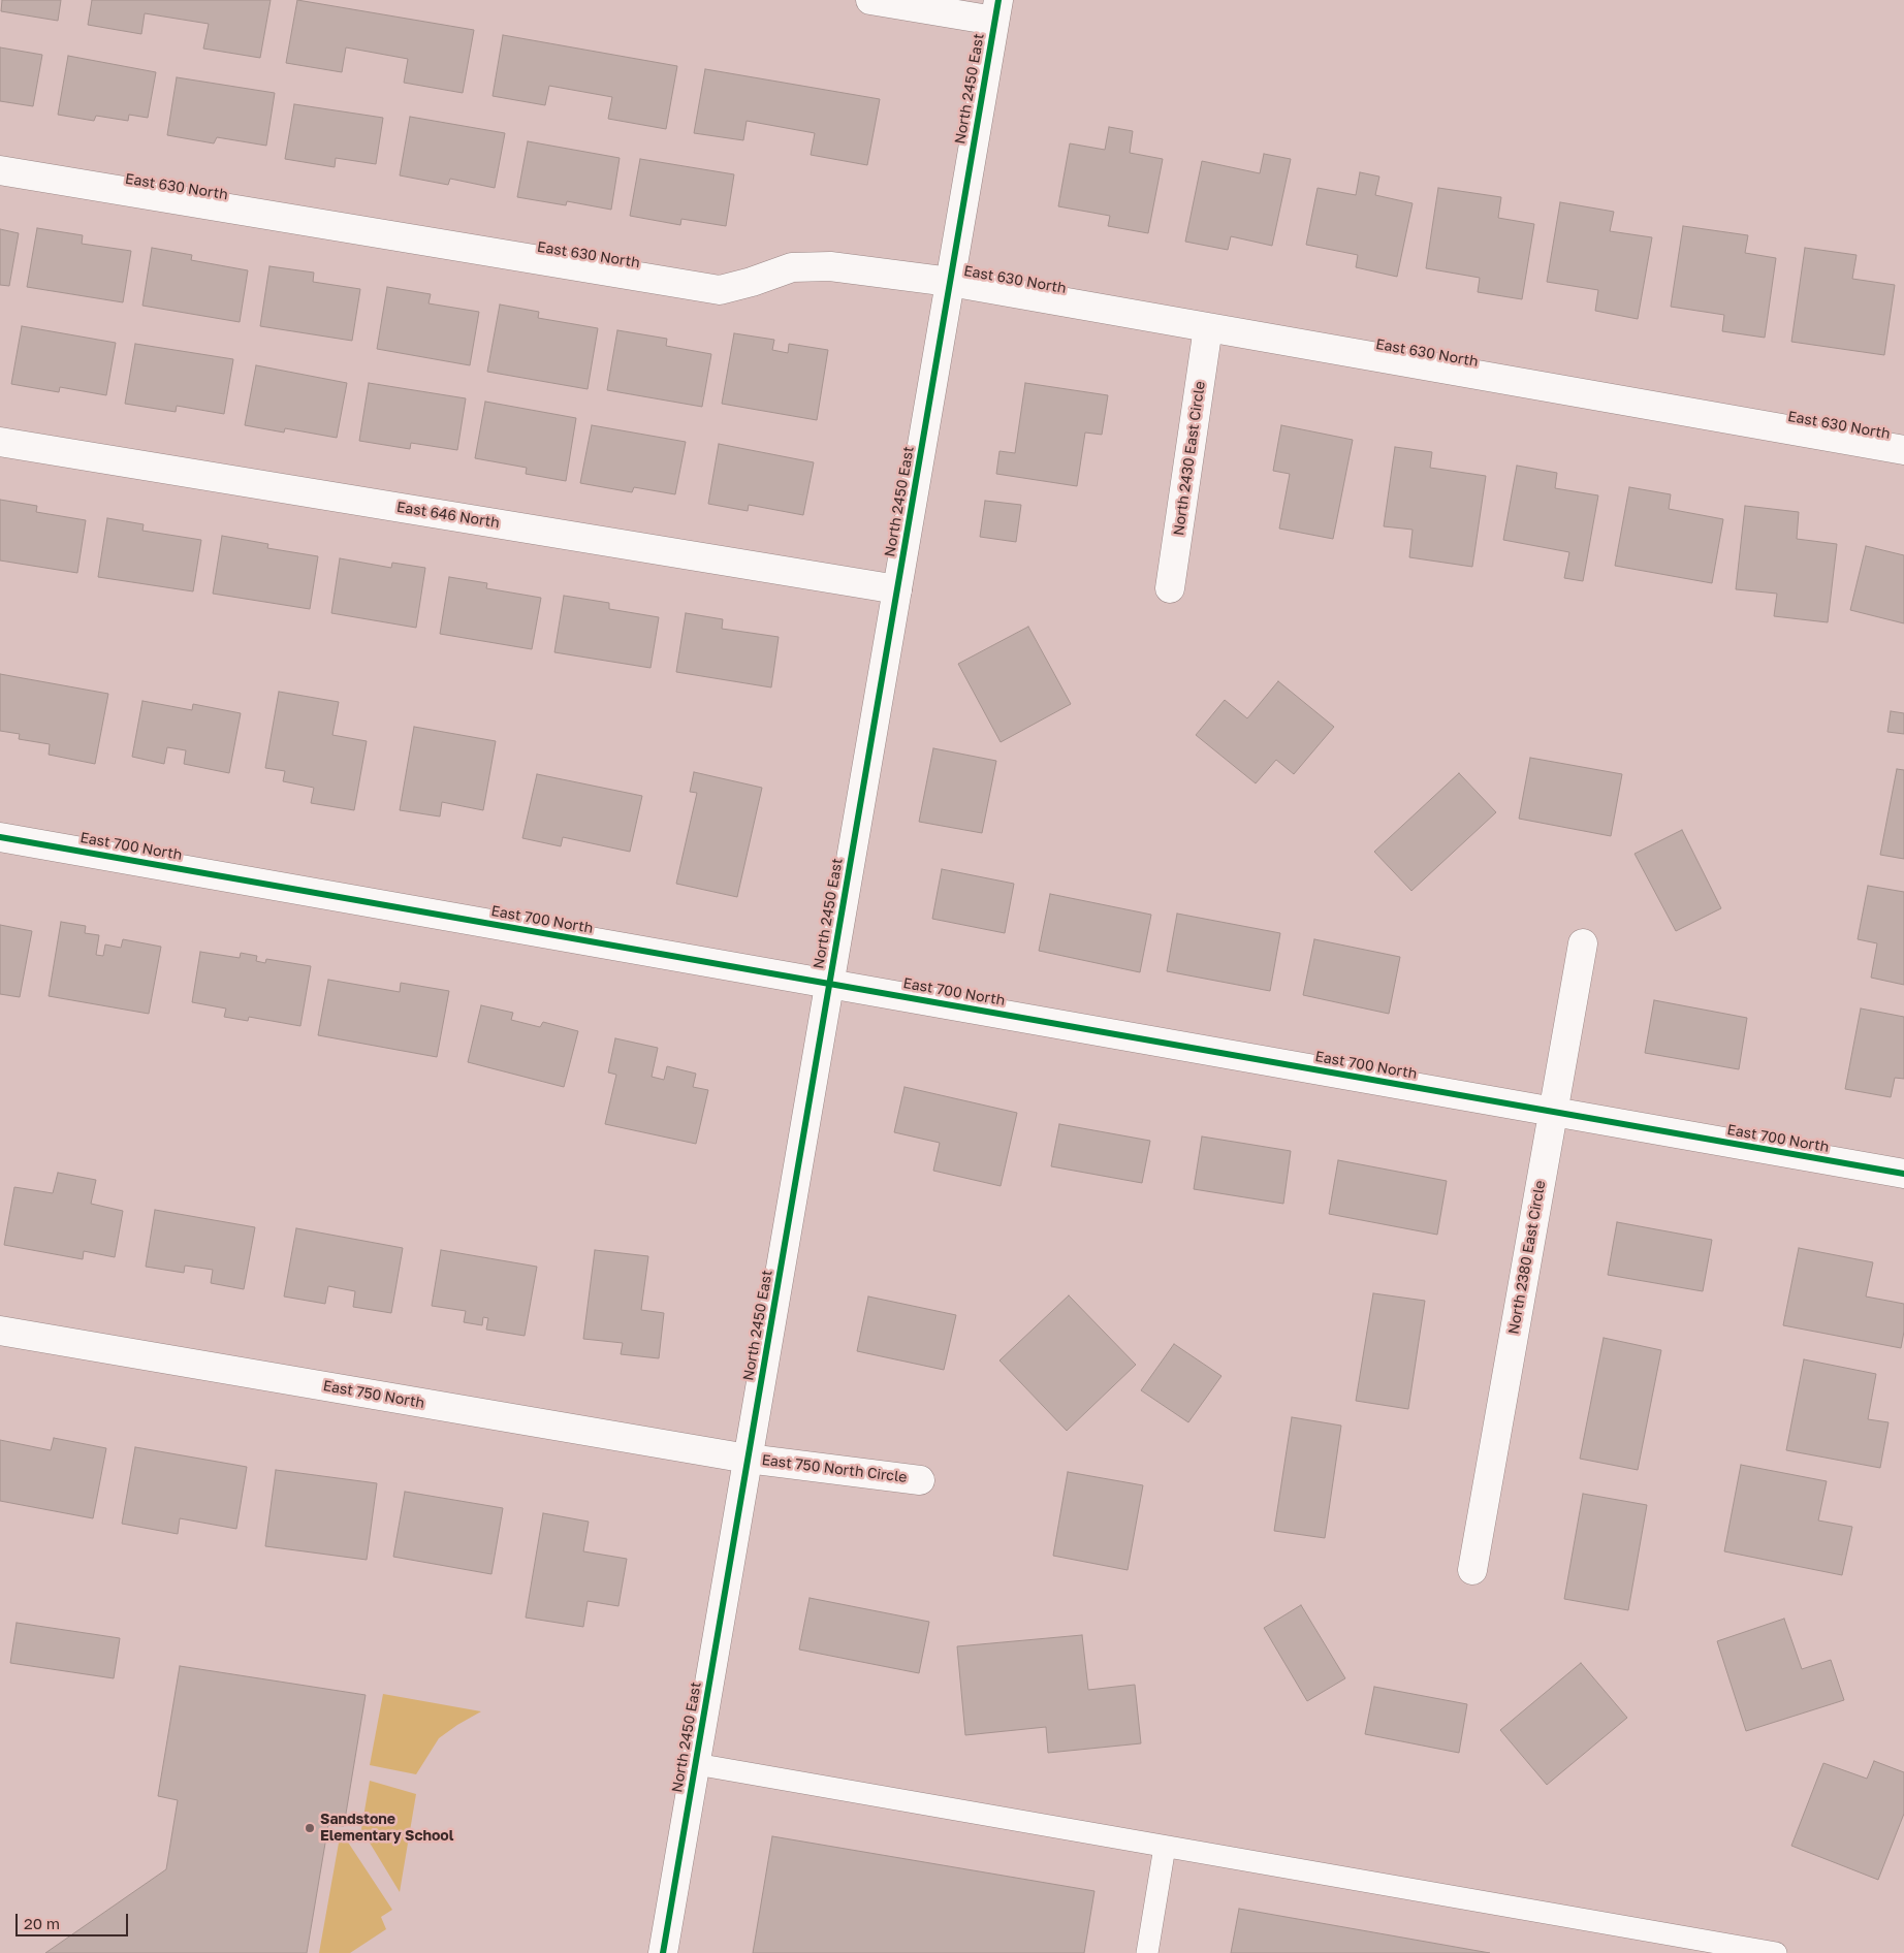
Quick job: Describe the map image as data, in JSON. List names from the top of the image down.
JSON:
{
  "streets": {
    "street": [
      "North 2450 East",
      "East 630 North",
      "North 2430 East Circle",
      "East 646 North",
      "East 700 North",
      "North 2380 East Circle",
      "East 750 North",
      "East 750 North Circle"
    ]
  },
  "crossings": [
    ["North 2450 East", "East 630 North"],
    ["North 2450 East", "East 646 North"],
    ["North 2450 East", "East 700 North"],
    ["North 2450 East", "East 750 North"],
    ["North 2450 East", "East 750 North Circle"],
    ["East 630 North", "North 2430 East Circle"],
    ["East 700 North", "North 2380 East Circle"],
    ["East 750 North", "East 750 North Circle"]
  ],
  "places": ["Sandstone Elementary School"],
  "scale_bar": "20 m"
}
